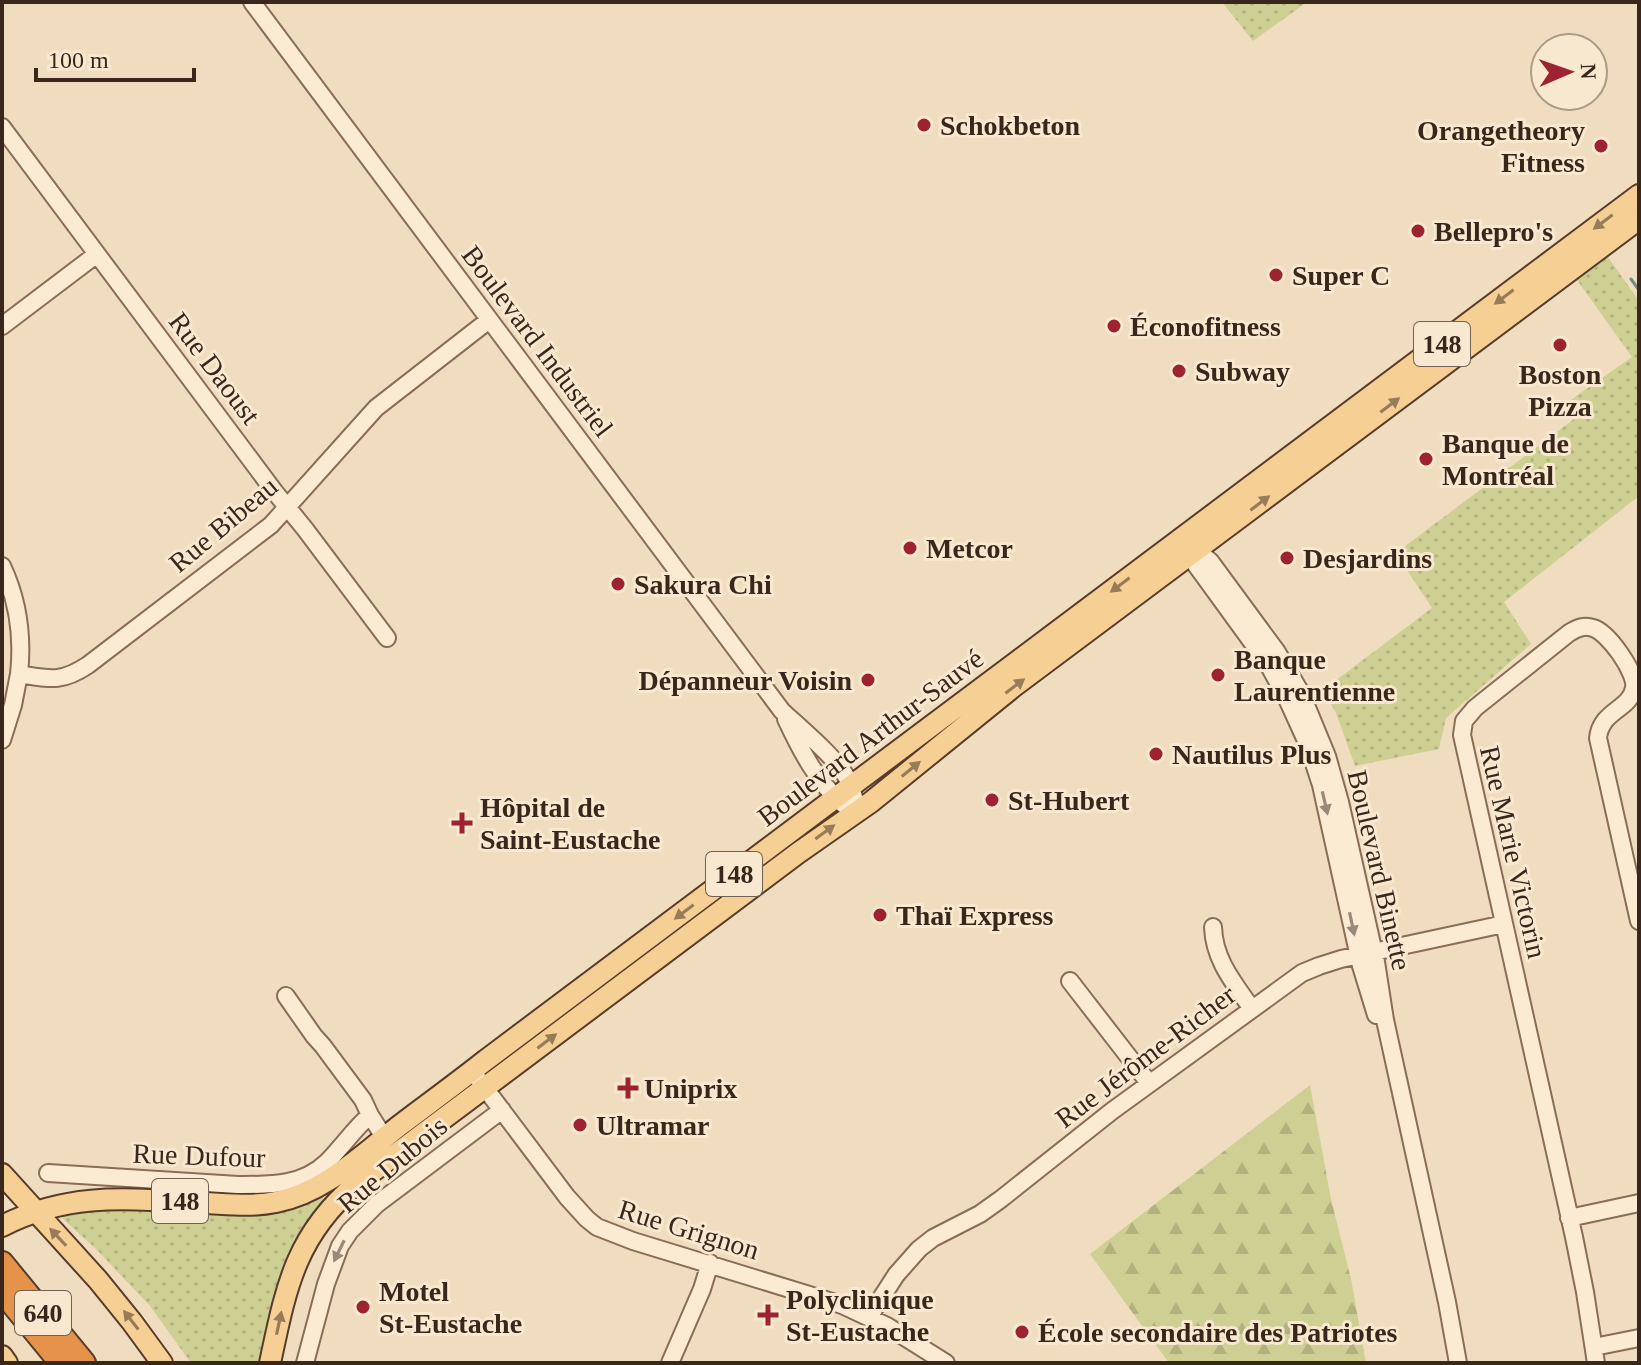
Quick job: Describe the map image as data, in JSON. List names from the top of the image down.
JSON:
{
  "streets": {
    "highway": ["640"],
    "main road": ["148", "Boulevard Arthur-Sauvé"],
    "street": [
      "Boulevard Industriel",
      "Rue Daoust",
      "Rue Bibeau",
      "Rue Marie Victorin",
      "Boulevard Binette",
      "Rue Jérôme-Richer",
      "Rue Dufour",
      "Rue Dubois",
      "Rue Grignon"
    ]
  },
  "crossings": [
    ["Boulevard Industriel", "Rue Bibeau"],
    ["Boulevard Industriel", "Boulevard Arthur-Sauvé"],
    ["Rue Daoust", "Rue Bibeau"],
    ["Boulevard Arthur-Sauvé", "Boulevard Binette"],
    ["Boulevard Arthur-Sauvé", "Rue Grignon"],
    ["Rue Marie Victorin", "Rue Jérôme-Richer"],
    ["Boulevard Binette", "Rue Jérôme-Richer"],
    ["Rue Jérôme-Richer", "Rue Grignon"],
    ["Rue Dubois", "Rue Grignon"]
  ],
  "one_way": ["Rue Dubois"],
  "places": {
    "other": [
      "Schokbeton",
      "Orangetheory Fitness",
      "Bellepro's",
      "Super C",
      "Éconofitness",
      "Boston Pizza",
      "Subway",
      "Banque de Montréal",
      "Metcor",
      "Desjardins",
      "Sakura Chi",
      "Banque Laurentienne",
      "Dépanneur Voisin",
      "Nautilus Plus",
      "St-Hubert",
      "Thaï Express",
      "Ultramar",
      "Motel St-Eustache",
      "École secondaire des Patriotes"
    ],
    "health": ["Hôpital de Saint-Eustache", "Uniprix", "Polyclinique St-Eustache"]
  },
  "scale_bar": "100 m",
  "north": "right"
}
